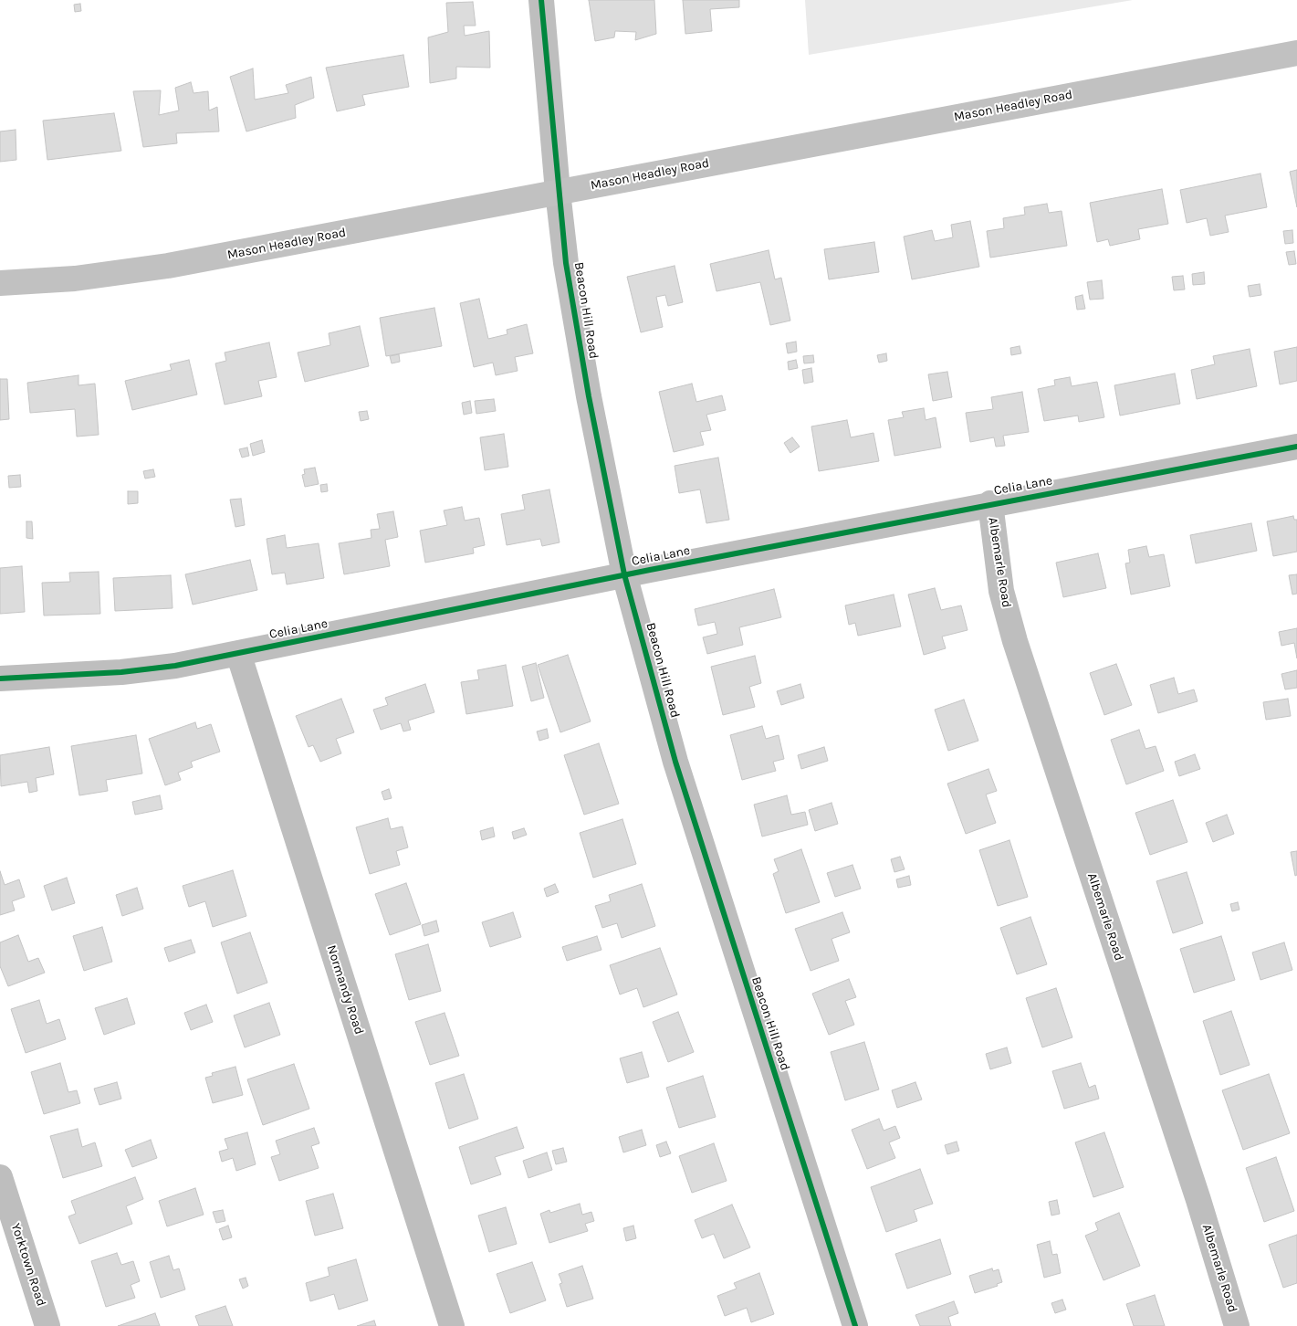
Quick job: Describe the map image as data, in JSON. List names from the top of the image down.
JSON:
{
  "streets": {
    "main road": ["Mason Headley Road"],
    "street": [
      "Beacon Hill Road",
      "Celia Lane",
      "Albemarle Road",
      "Normandy Road",
      "Yorktown Road"
    ]
  },
  "crossings": [
    ["Mason Headley Road", "Beacon Hill Road"],
    ["Beacon Hill Road", "Celia Lane"],
    ["Celia Lane", "Albemarle Road"],
    ["Celia Lane", "Normandy Road"]
  ]
}
